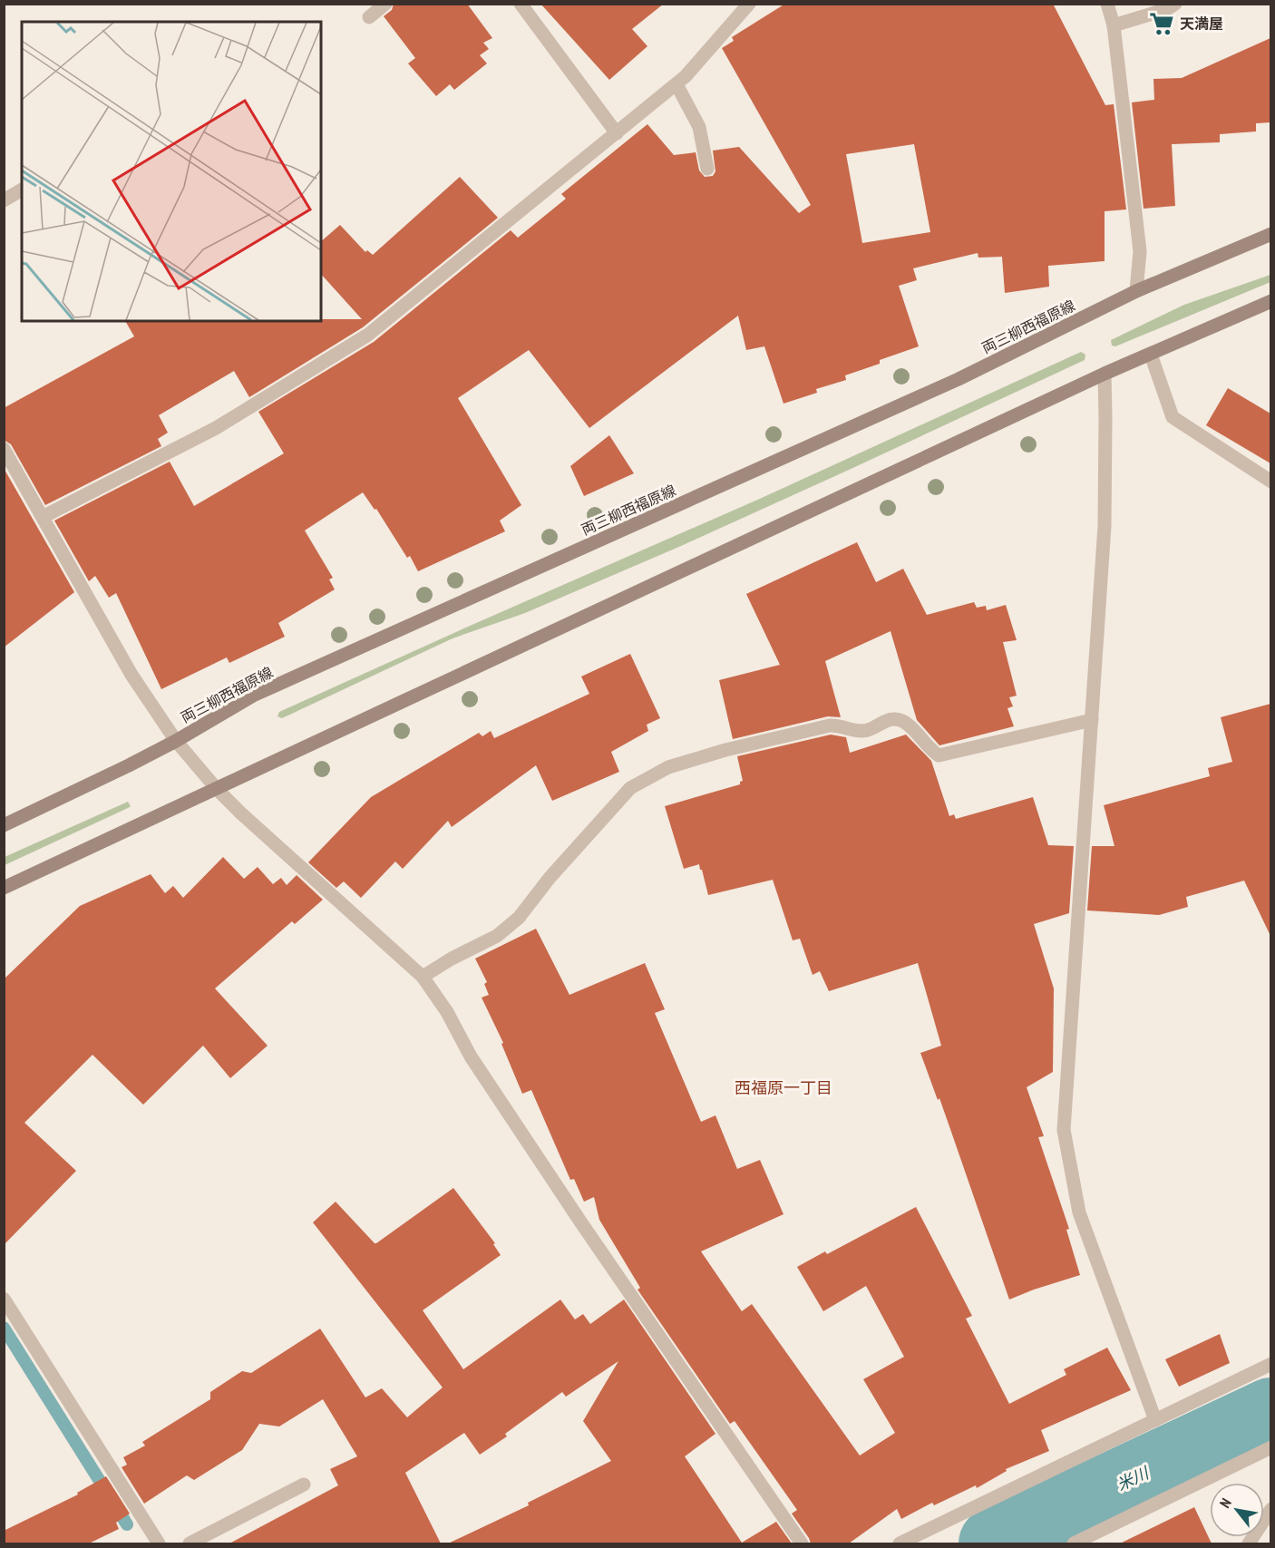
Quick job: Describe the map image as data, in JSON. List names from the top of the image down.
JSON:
{
  "streets": {
    "main road": ["両三柳西福原線"]
  },
  "districts": ["西福原一丁目"],
  "water": ["米川"],
  "places": {
    "supermarket": ["天満屋"]
  },
  "north": "top left"
}
